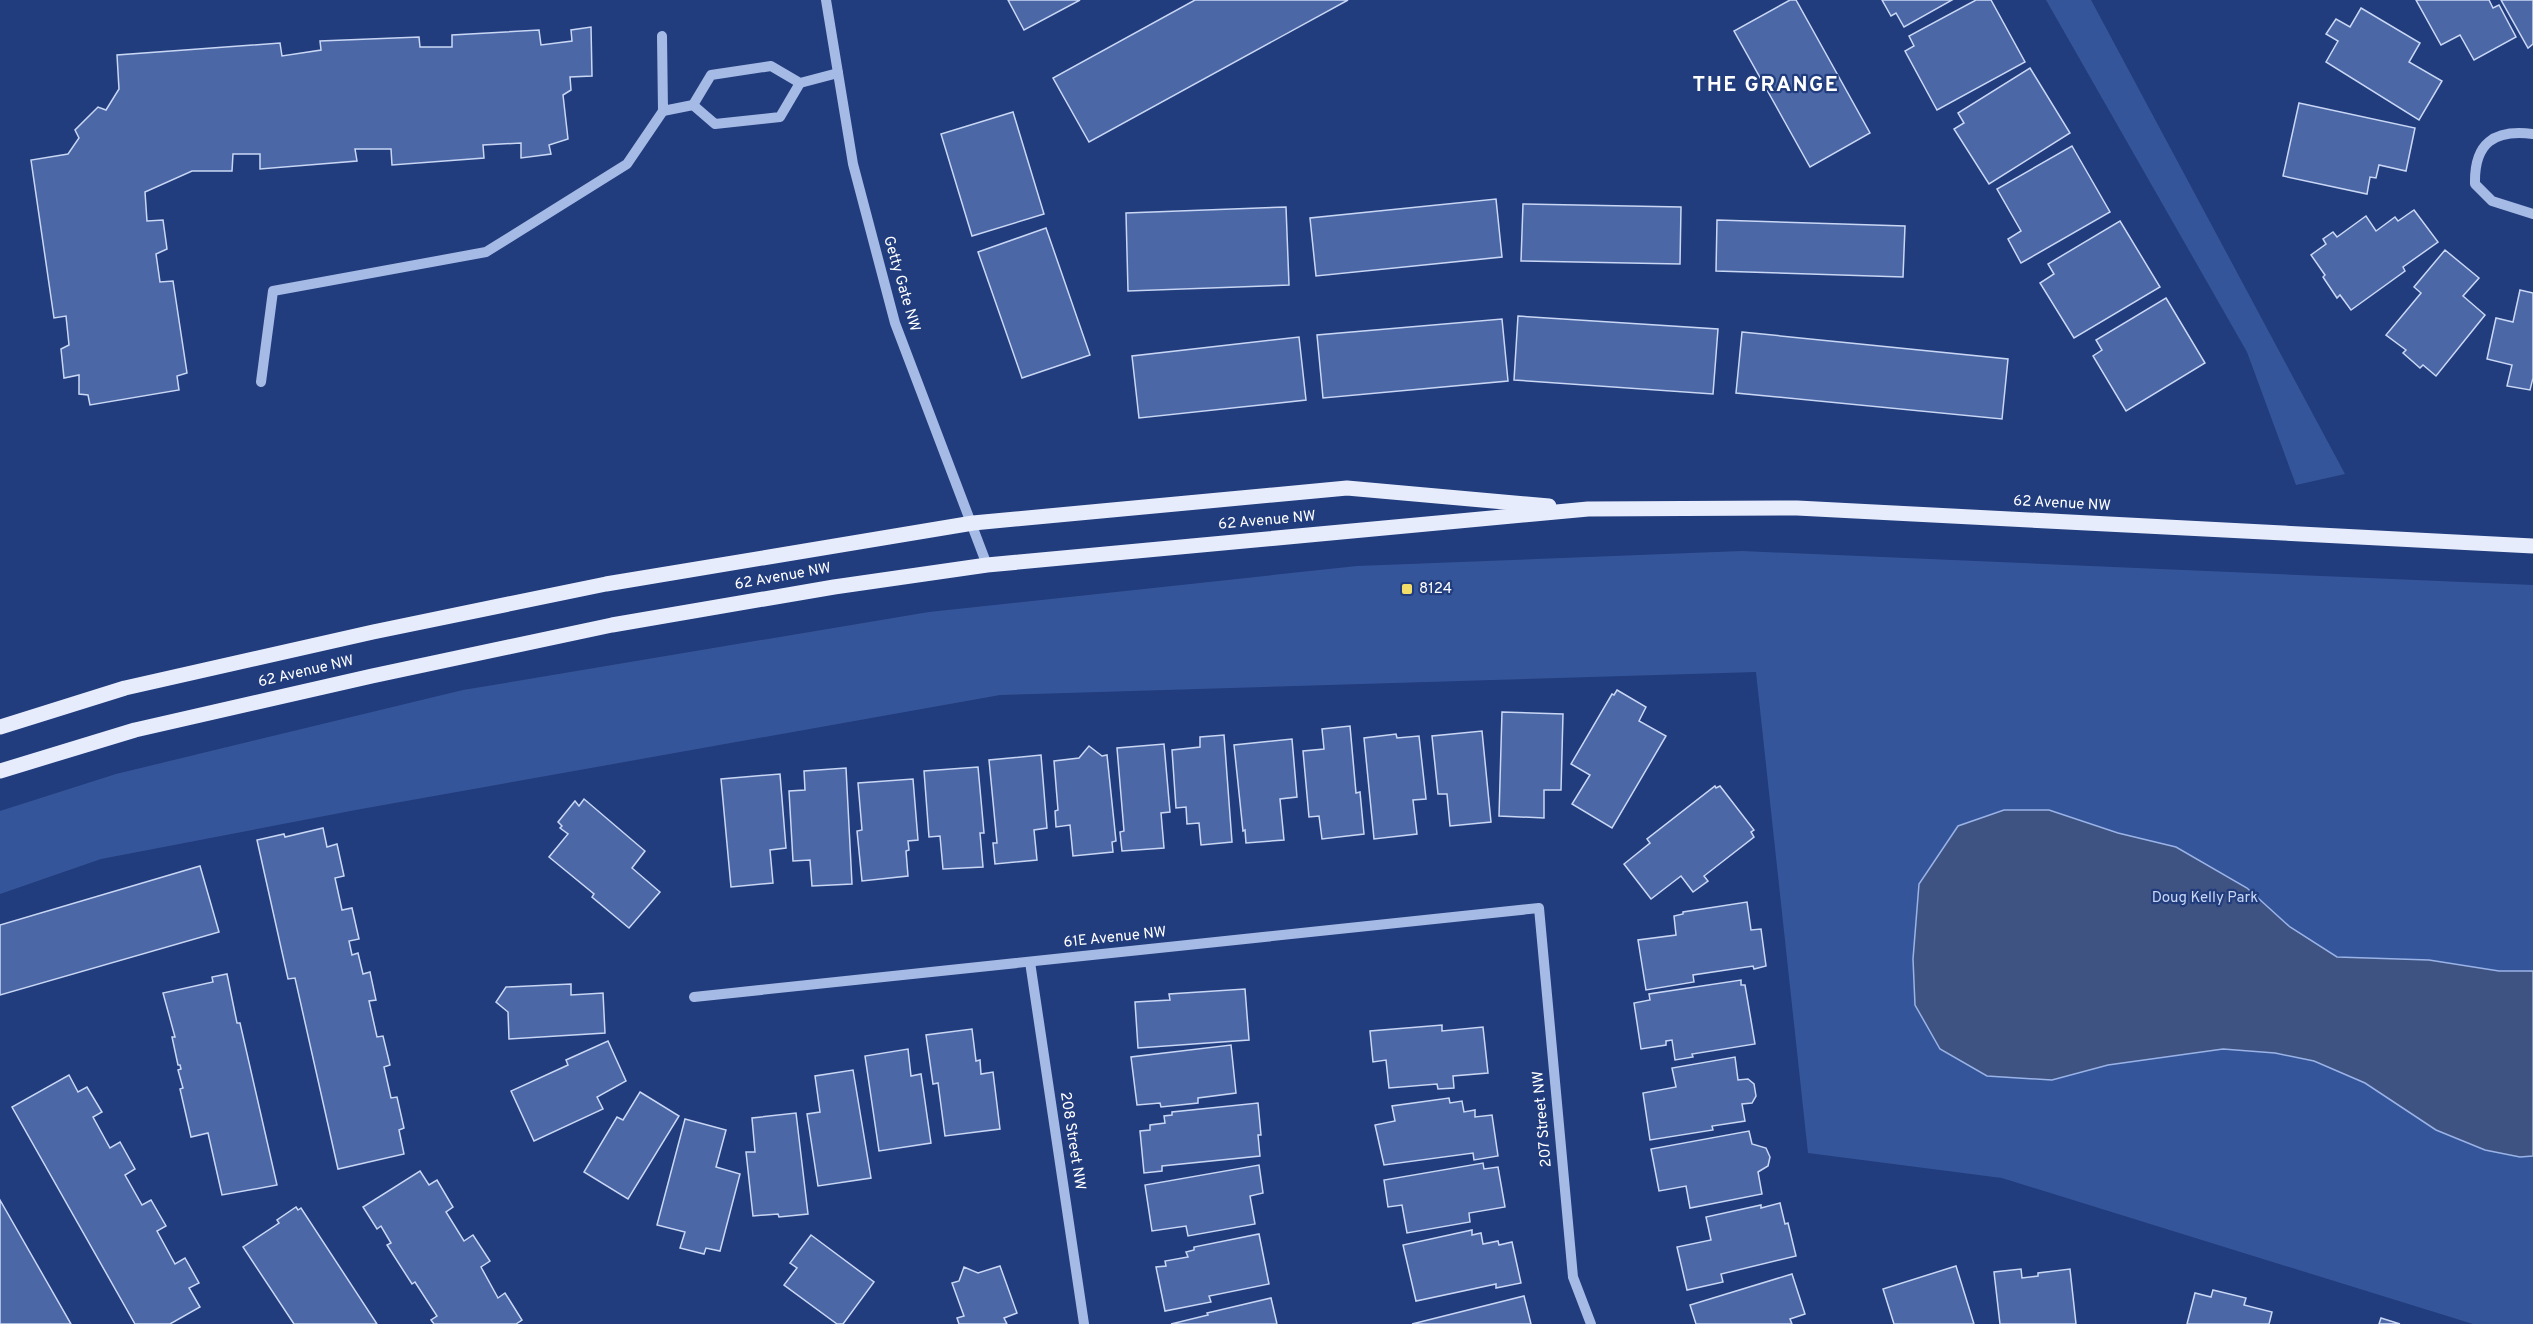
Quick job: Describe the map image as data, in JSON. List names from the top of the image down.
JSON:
{
  "streets": {
    "main road": ["62 Avenue NW"],
    "street": [
      "Getty Gate NW",
      "61E Avenue NW",
      "207 Street NW",
      "208 Street NW"
    ]
  },
  "crossings": [
    ["Getty Gate NW", "62 Avenue NW"],
    ["61E Avenue NW", "207 Street NW"],
    ["61E Avenue NW", "208 Street NW"]
  ],
  "districts": ["THE GRANGE"],
  "parks": ["Doug Kelly Park"],
  "places": {
    "transit": ["8124"]
  }
}
